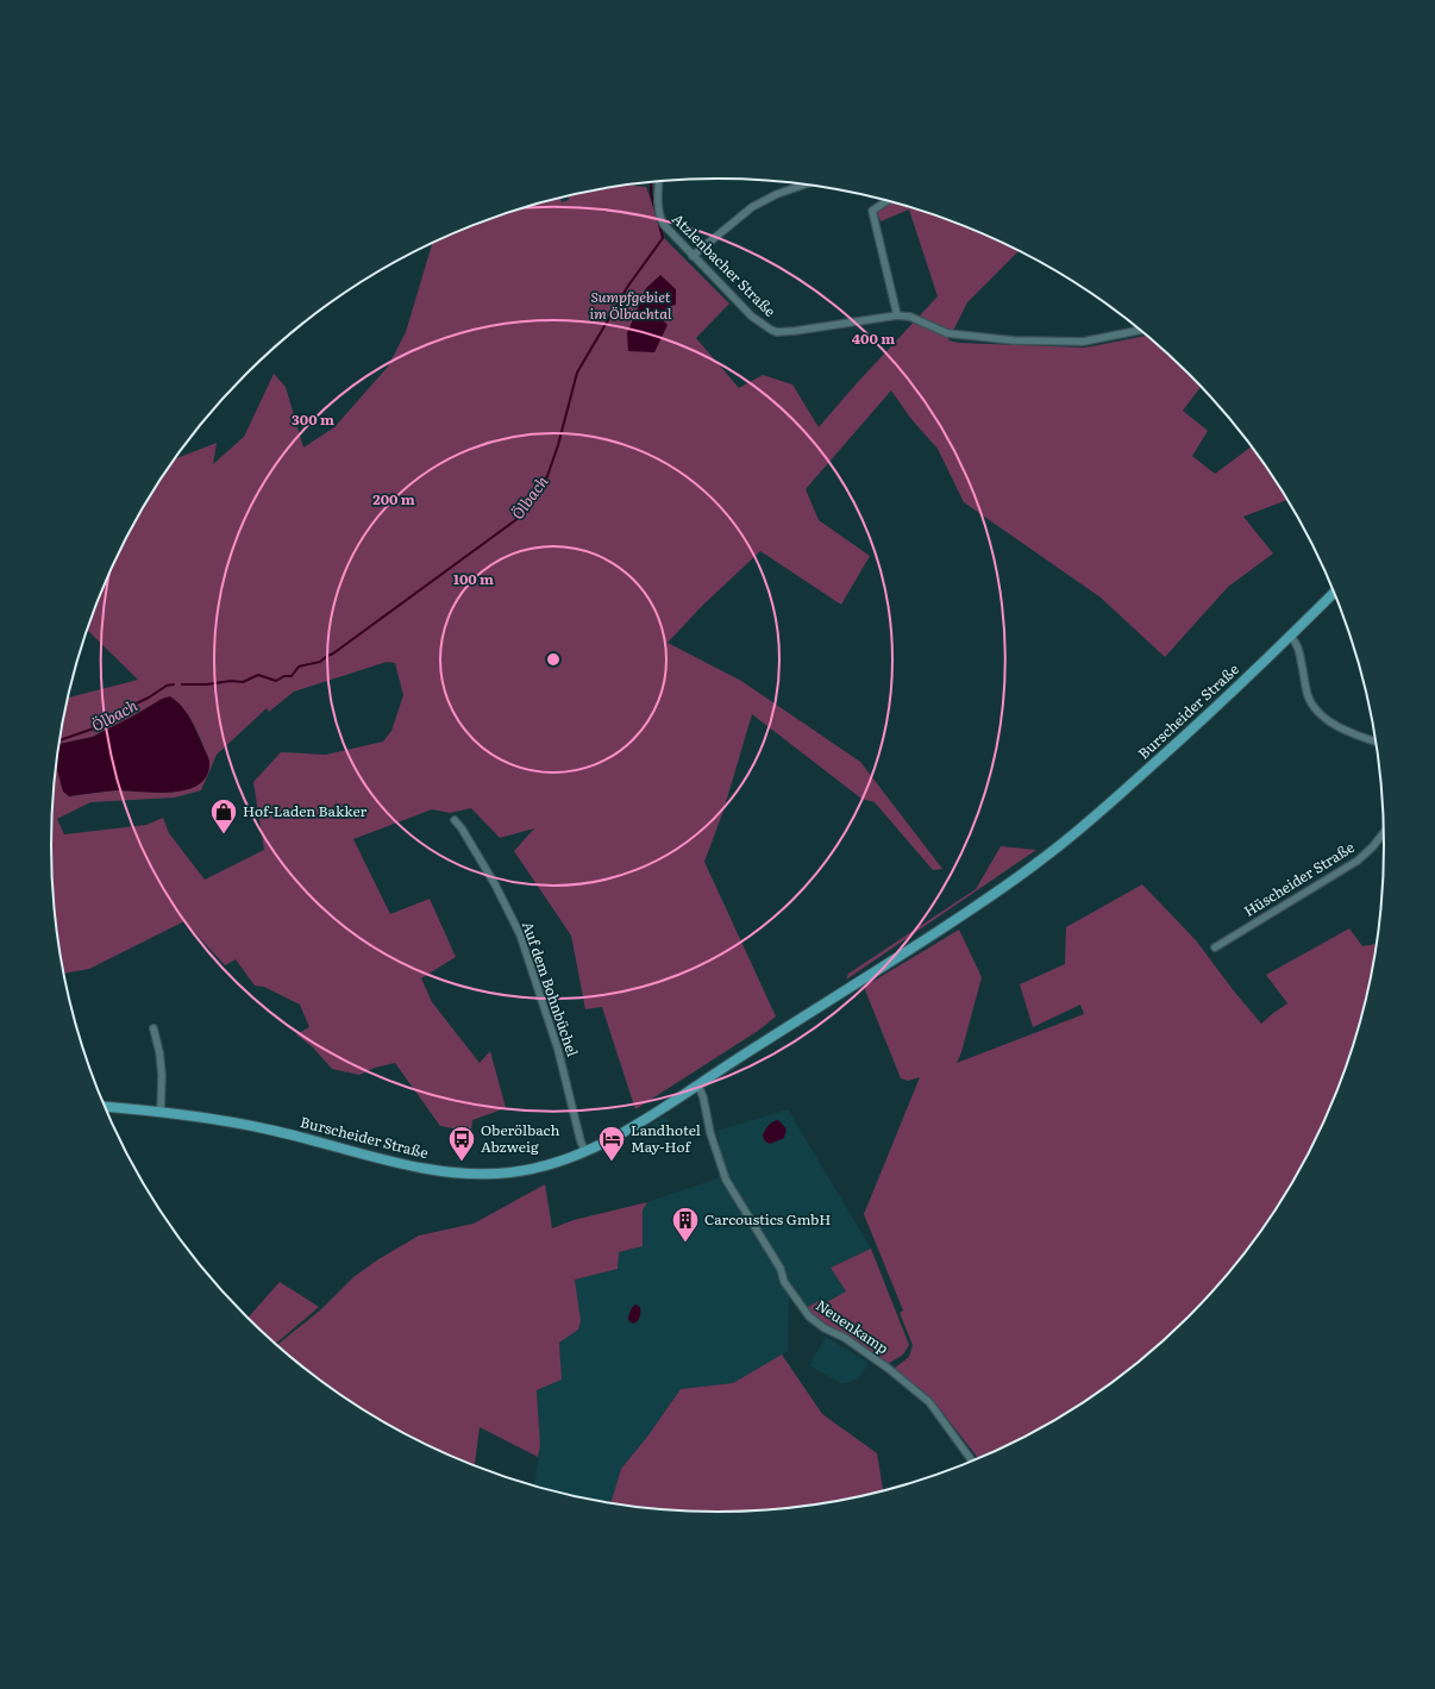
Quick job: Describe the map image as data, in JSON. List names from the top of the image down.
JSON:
{
  "streets": {
    "main road": ["Burscheider Straße"],
    "street": [
      "Atzlenbacher Straße",
      "Hüscheider Straße",
      "Auf dem Bohnbüchel",
      "Neuenkamp"
    ]
  },
  "crossings": [
    ["Burscheider Straße", "Auf dem Bohnbüchel"],
    ["Burscheider Straße", "Neuenkamp"]
  ],
  "water": ["Ölbach"],
  "parks": ["Sumpfgebiet im Ölbachtal"],
  "places": {
    "shop": ["Hof-Laden Bakker"],
    "bus stop": ["Oberölbach Abzweig"],
    "hotel": ["Landhotel May-Hof"],
    "building": ["Carcoustics GmbH"]
  },
  "rings": [
    "400 m",
    "300 m",
    "200 m",
    "100 m"
  ]
}
